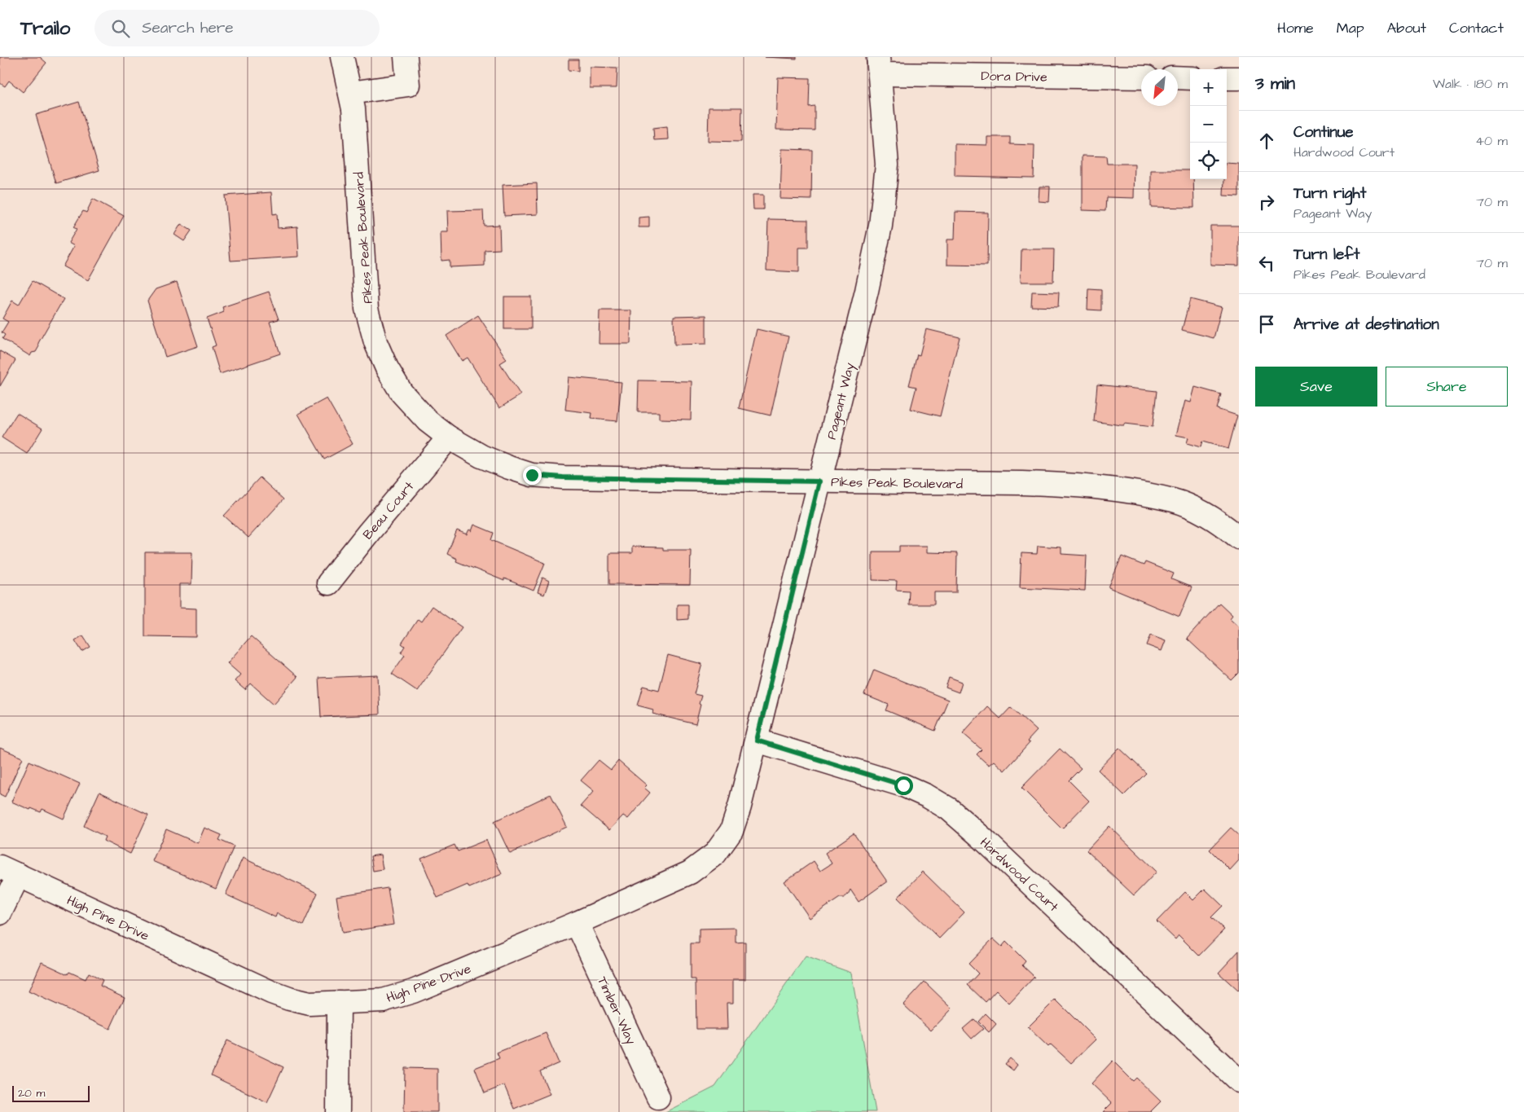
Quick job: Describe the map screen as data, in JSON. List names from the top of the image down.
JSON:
{
  "streets": {
    "street": [
      "Dora Drive",
      "Pikes Peak Boulevard",
      "Pageant Way",
      "Beau Court",
      "Hardwood Court",
      "High Pine Drive",
      "Timber Way"
    ]
  },
  "crossings": [
    ["Dora Drive", "Pageant Way"],
    ["Pikes Peak Boulevard", "Pageant Way"],
    ["Pikes Peak Boulevard", "Beau Court"],
    ["Pageant Way", "Hardwood Court"],
    ["Pageant Way", "High Pine Drive"],
    ["Hardwood Court", "High Pine Drive"],
    ["High Pine Drive", "Timber Way"]
  ],
  "scale_bar": "20 m",
  "north": "bottom left",
  "page": {
    "header": "Trailo",
    "search": "Search here",
    "nav": [
      "Home",
      "Map",
      "About",
      "Contact"
    ],
    "heading": ["3 min", "Walk · 180 m"],
    "map_buttons": ["+", "−"],
    "list": [
      ["Continue", "Hardwood Court", "40 m"],
      ["Turn right", "Pageant Way", "70 m"],
      ["Turn left", "Pikes Peak Boulevard", "70 m"],
      "Arrive at destination"
    ],
    "buttons": ["Save", "Share"],
    "scale": "20 m"
  }
}
